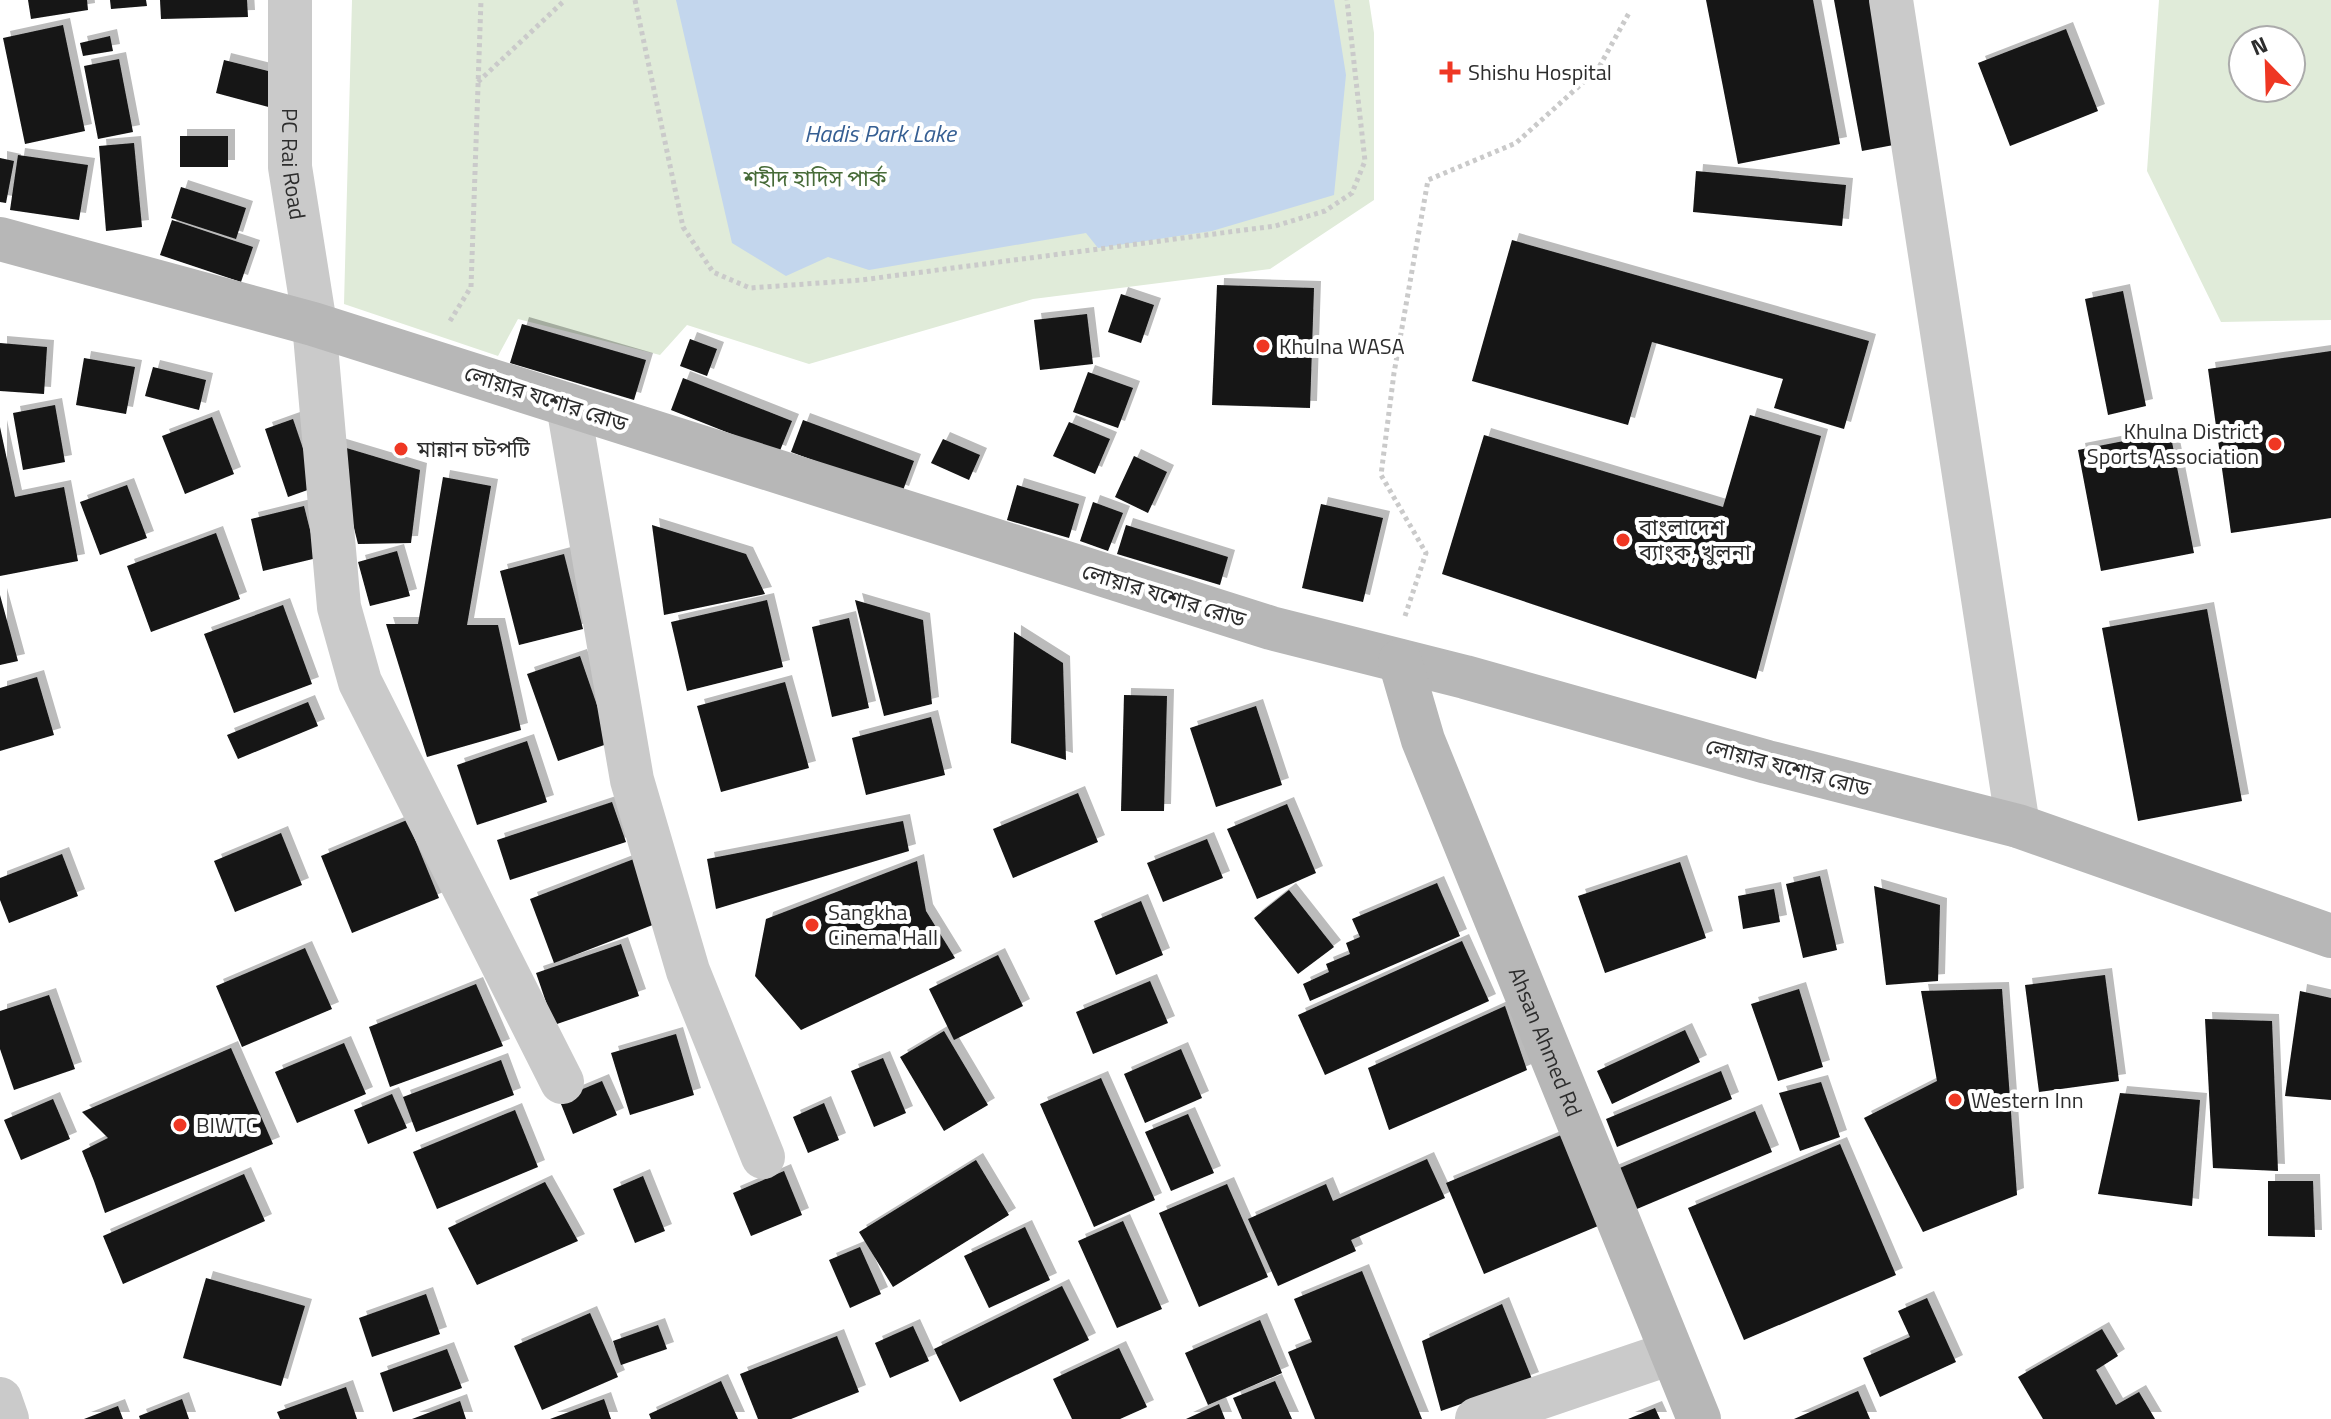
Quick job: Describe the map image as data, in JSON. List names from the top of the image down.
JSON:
{
  "streets": {
    "main road": ["লোয়ার যশোর রোড", "Ahsan Ahmed Rd"],
    "street": ["PC Rai Road"]
  },
  "crossings": [
    ["PC Rai Road", "লোয়ার যশোর রোড"],
    ["লোয়ার যশোর রোড", "Ahsan Ahmed Rd"]
  ],
  "water": ["Hadis Park Lake"],
  "parks": ["শহীদ হাদিস পার্ক"],
  "places": {
    "health": ["Shishu Hospital"],
    "other": [
      "Khulna WASA",
      "Khulna District Sports Association",
      "মান্নান চটপটি",
      "বাংলাদেশ ব্যাংক, খুলনা",
      "Sangkha Cinema Hall",
      "Western Inn",
      "BIWTC"
    ]
  },
  "north": "top left"
}
